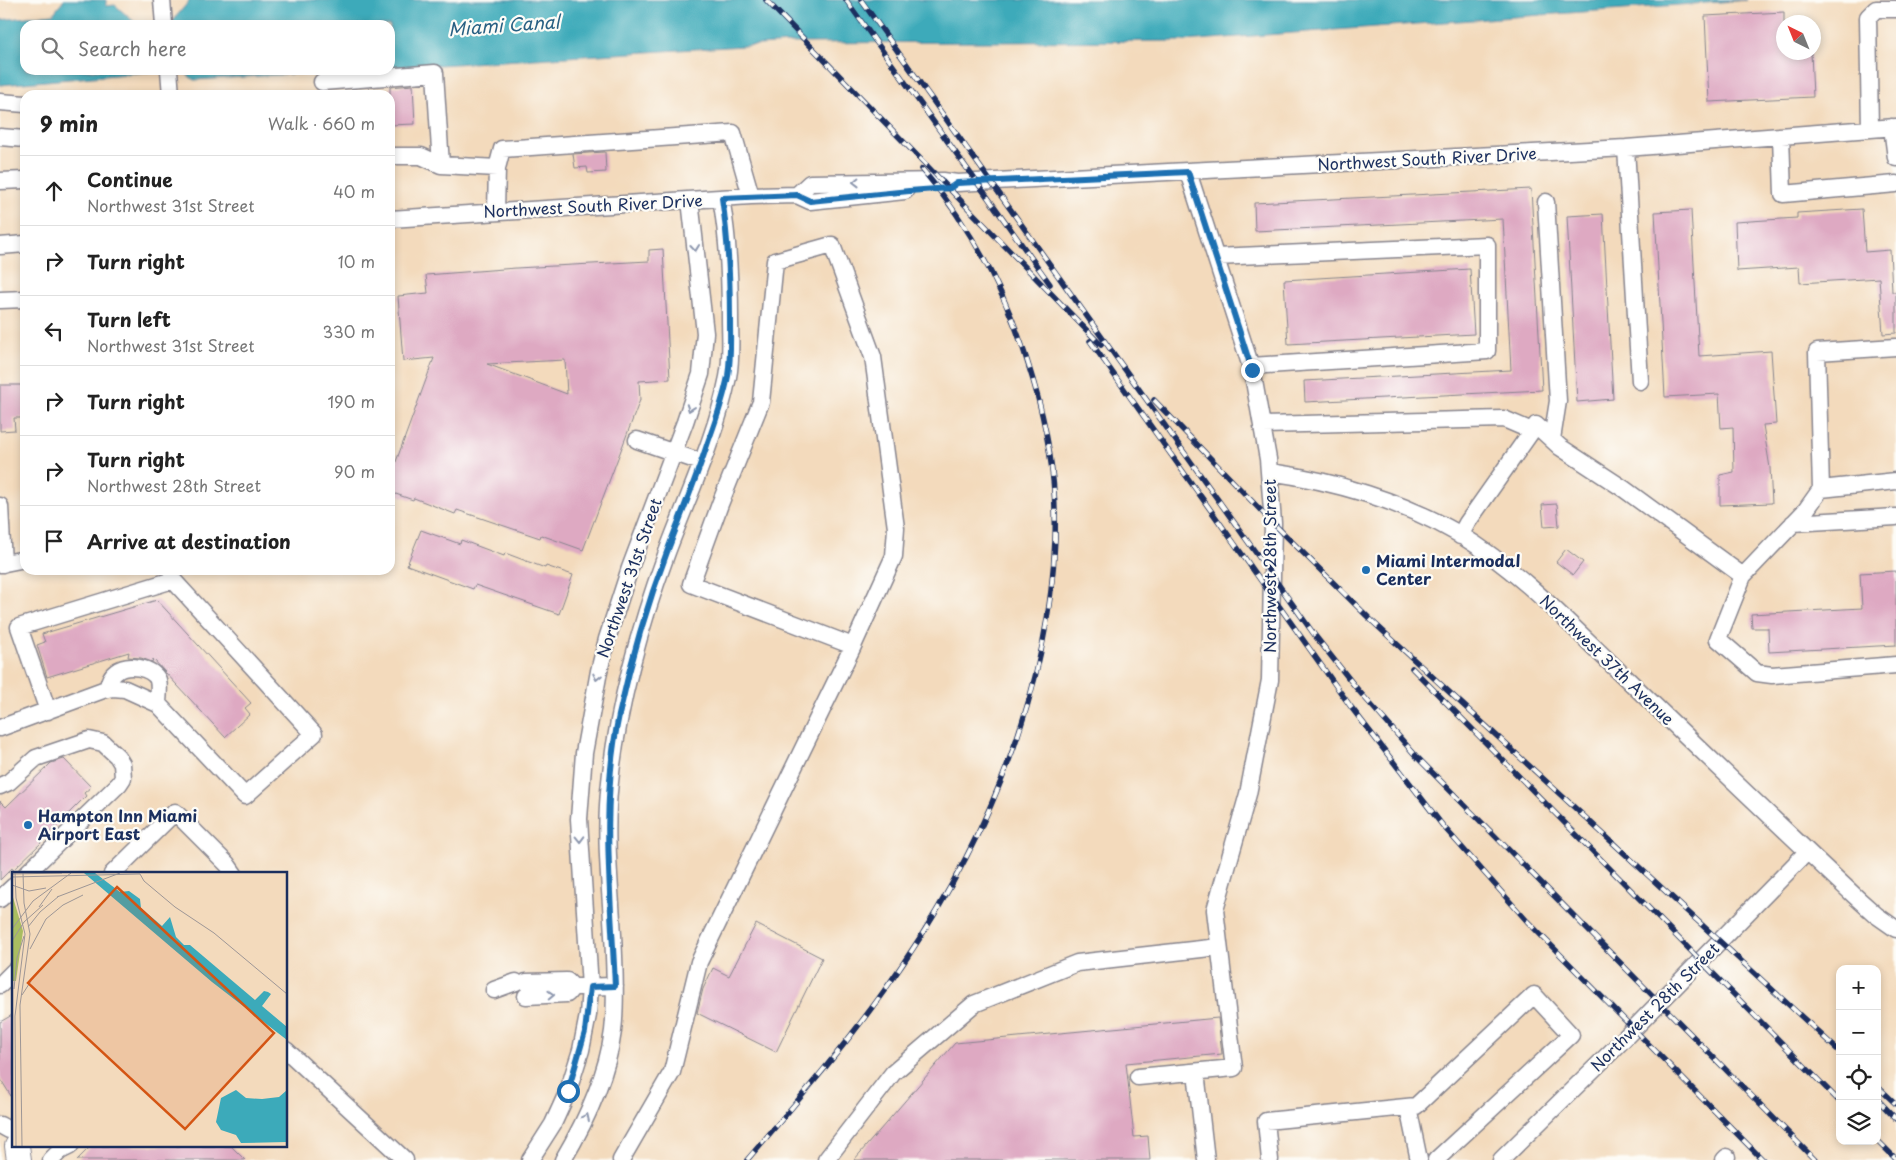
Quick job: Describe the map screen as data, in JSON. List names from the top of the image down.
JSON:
{
  "streets": {
    "street": [
      "Northwest South River Drive",
      "Northwest 28th Street",
      "Northwest 31st Street",
      "Northwest 37th Avenue"
    ]
  },
  "crossings": [
    ["Northwest South River Drive", "Northwest 28th Street"],
    ["Northwest South River Drive", "Northwest 31st Street"],
    ["Northwest 28th Street", "Northwest 37th Avenue"]
  ],
  "water": ["Miami Canal"],
  "places": ["Miami Intermodal Center", "Hampton Inn Miami Airport East"],
  "north": "top left",
  "page": {
    "search": "Search here",
    "heading": ["9 min", "Walk · 660 m"],
    "list": [
      ["Continue", "Northwest 31st Street", "40 m"],
      ["Turn right", "10 m"],
      ["Turn left", "Northwest 31st Street", "330 m"],
      ["Turn right", "190 m"],
      ["Turn right", "Northwest 28th Street", "90 m"],
      "Arrive at destination"
    ],
    "map_buttons": ["+", "−"]
  }
}
